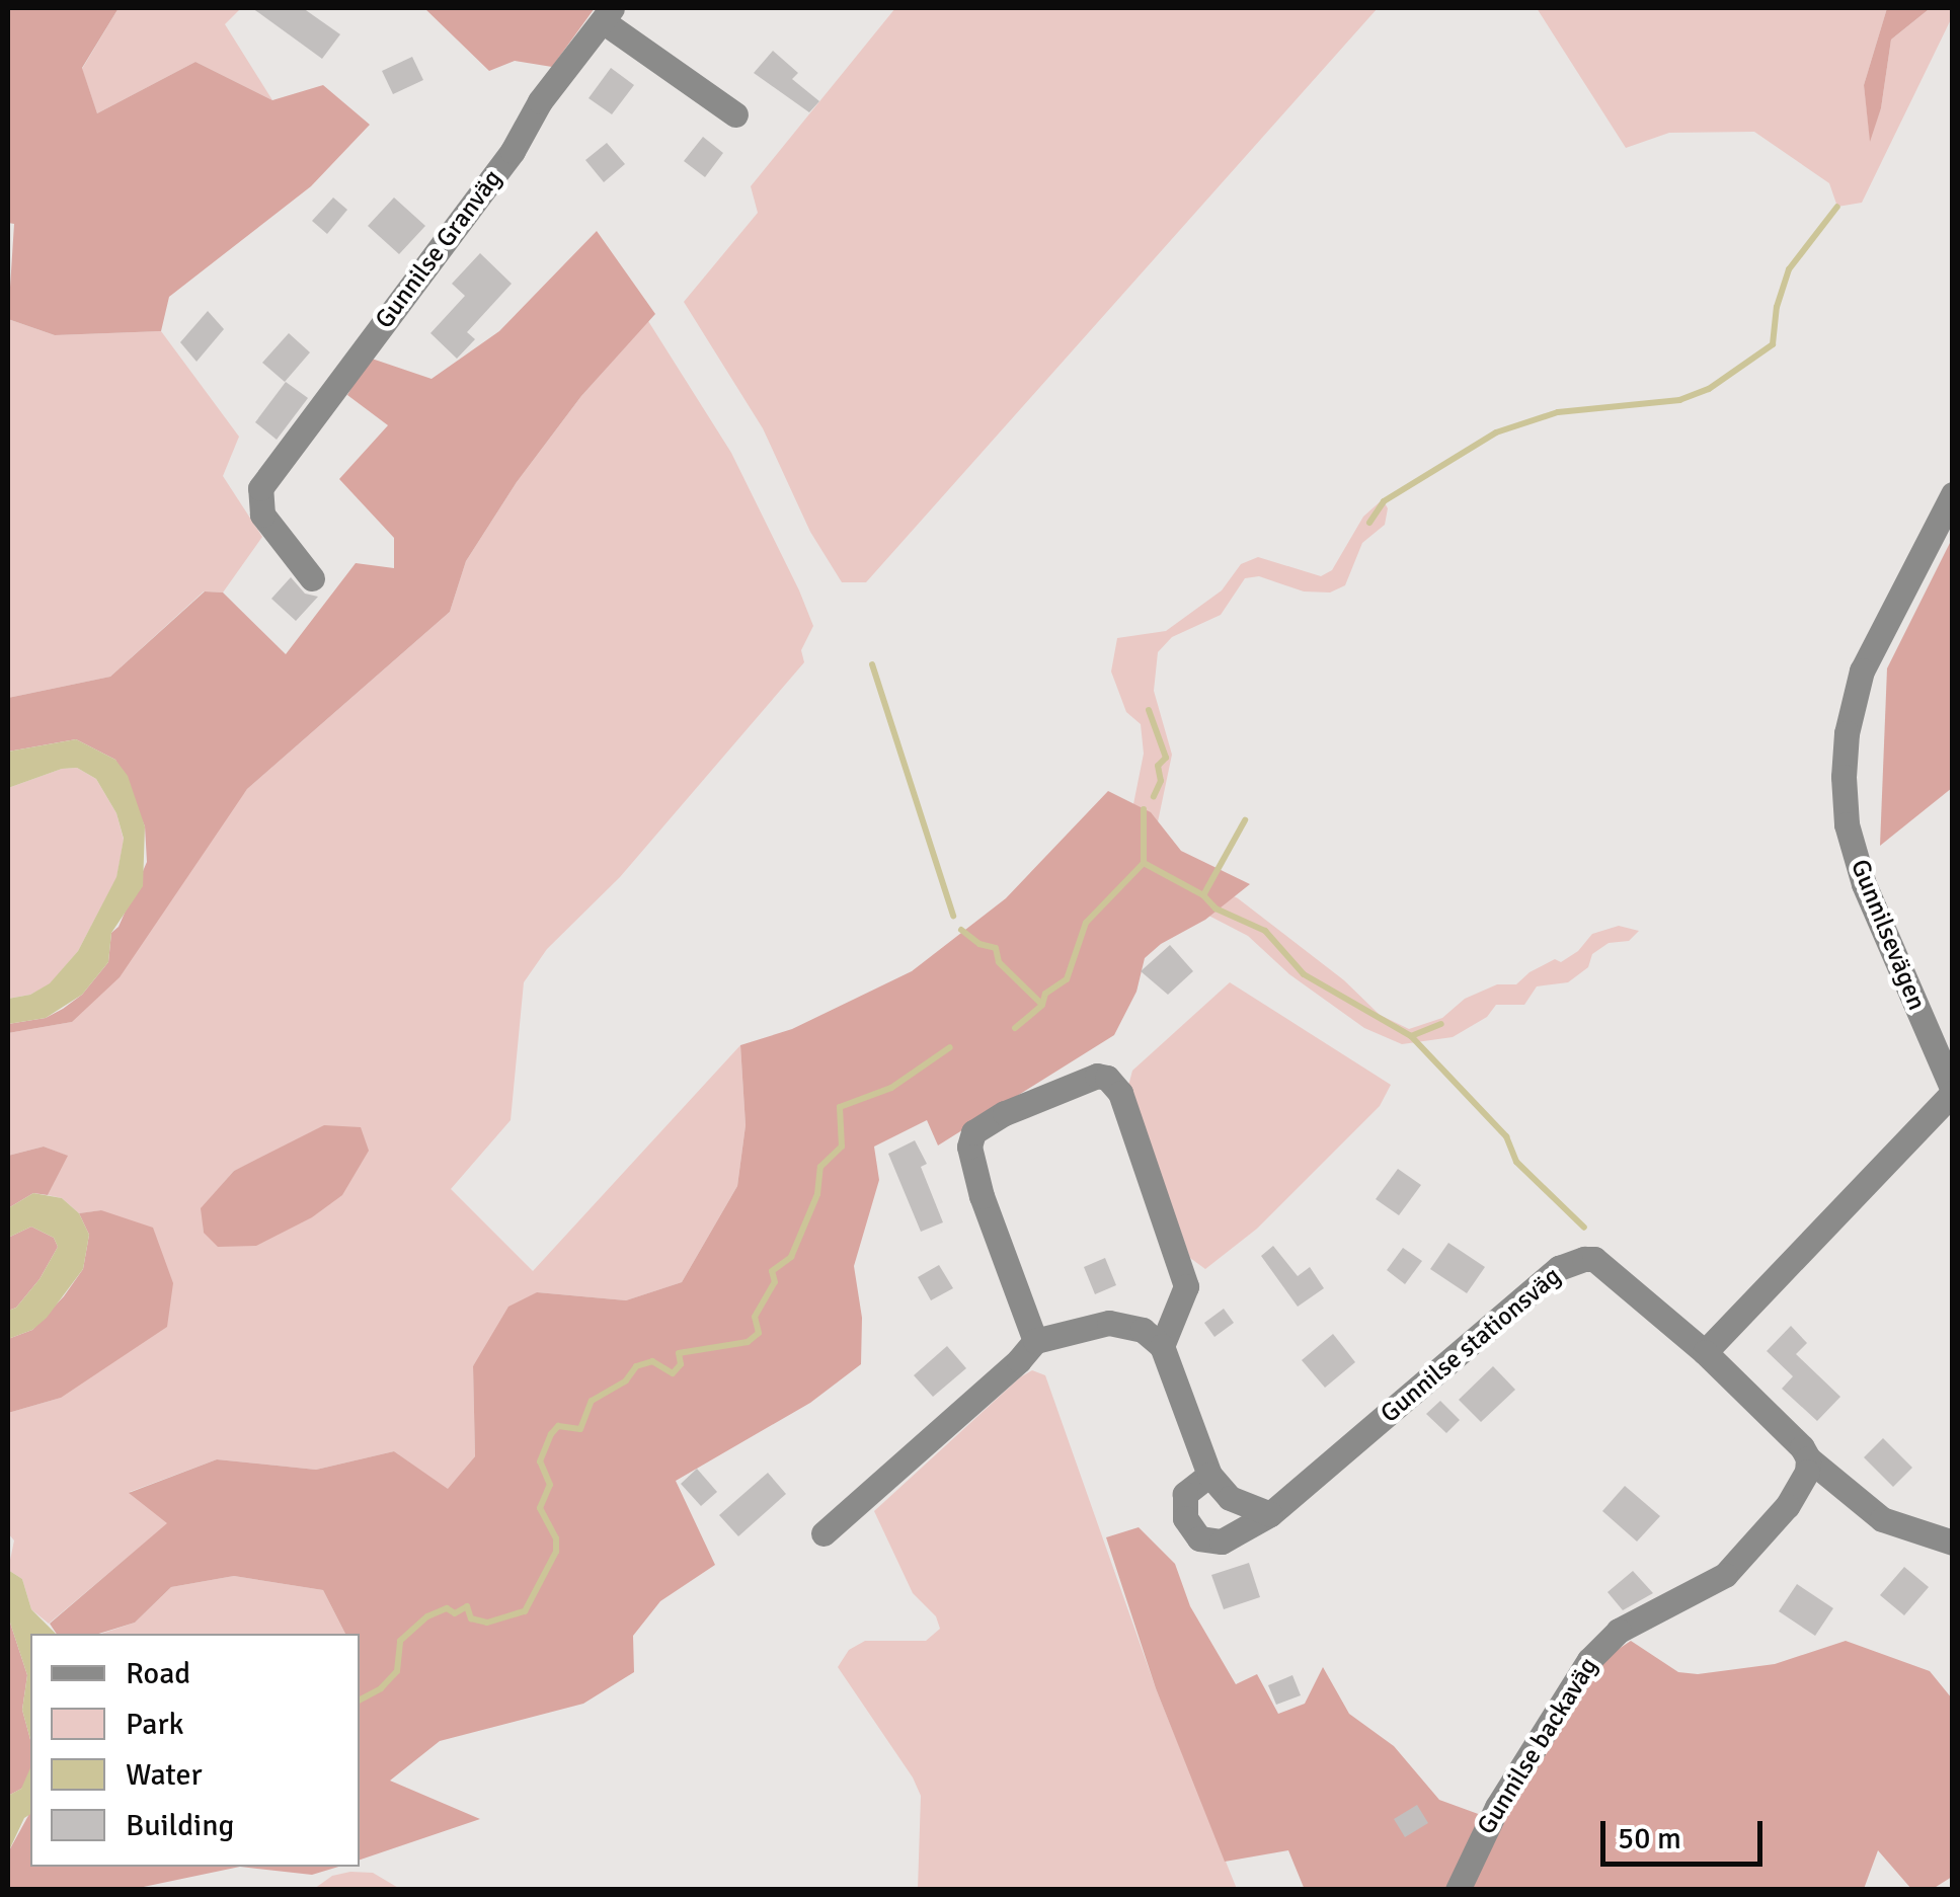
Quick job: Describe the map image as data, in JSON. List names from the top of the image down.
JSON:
{
  "streets": {
    "street": [
      "Gunnilse Granväg",
      "Gunnilsevägen",
      "Gunnilse stationsväg",
      "Gunnilse backaväg"
    ]
  },
  "legend": [
    "Road",
    "Park",
    "Water",
    "Building"
  ],
  "scale_bar": "50 m"
}
